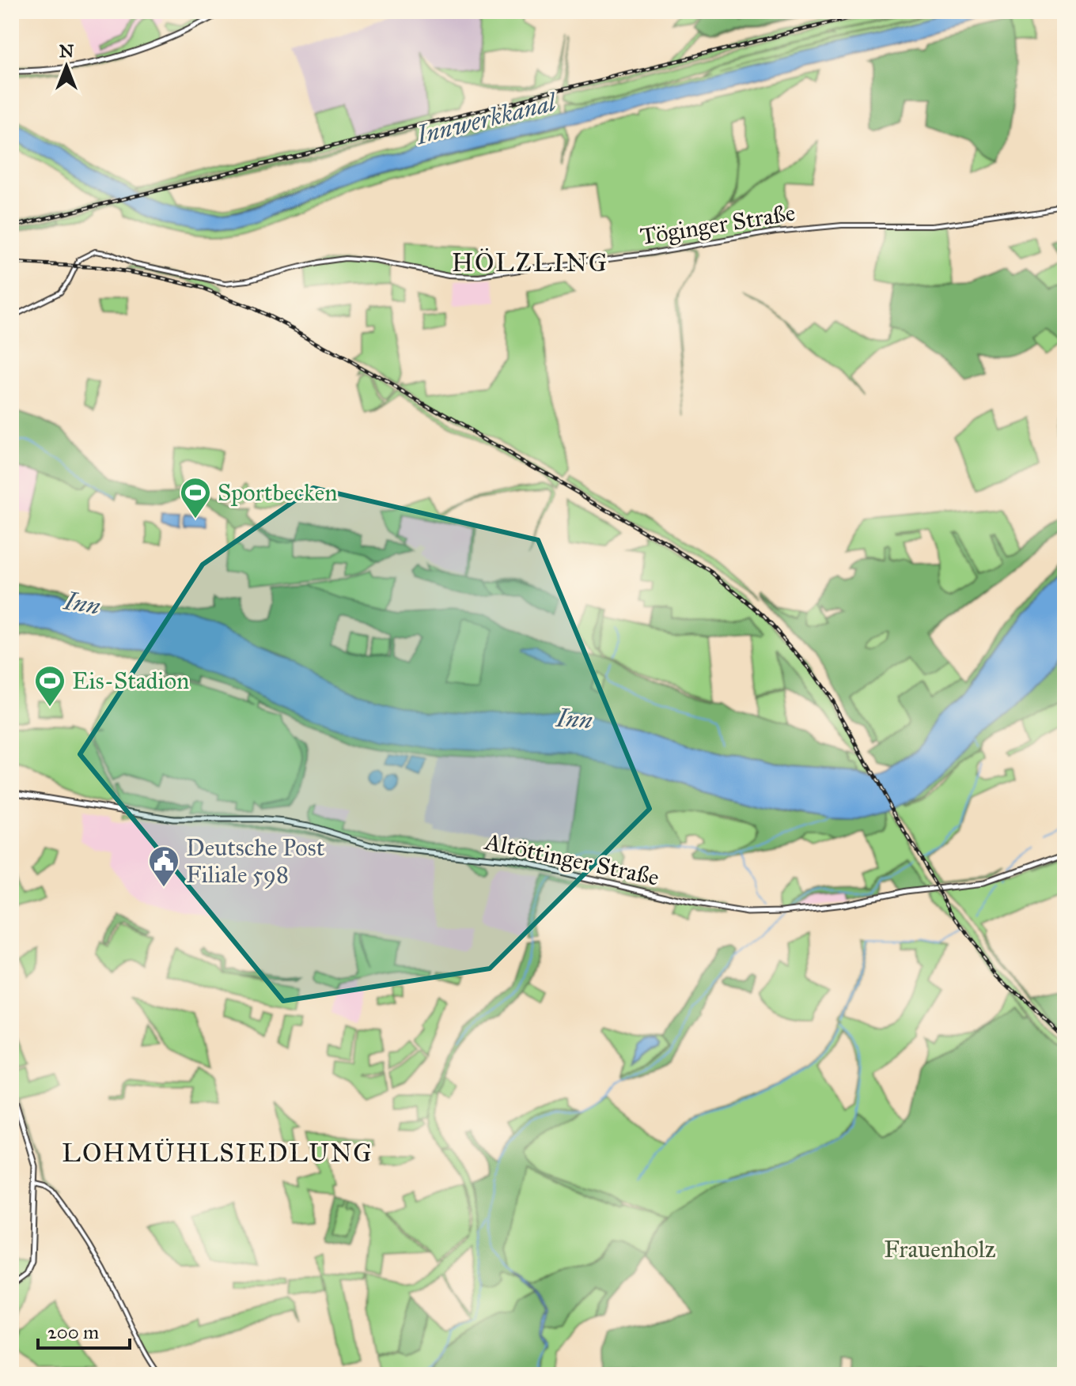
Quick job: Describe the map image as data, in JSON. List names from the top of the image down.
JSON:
{
  "streets": {
    "main road": ["Altöttinger Straße"],
    "street": ["Töginger Straße"]
  },
  "districts": ["HÖLZLING", "LOHMÜHLSIEDLUNG"],
  "water": ["Innwerkkanal", "Inn"],
  "parks": ["Frauenholz"],
  "places": {
    "sports": ["Sportbecken", "Eis-Stadion"],
    "public building": ["Deutsche Post Filiale 598"]
  },
  "scale_bar": "200 m",
  "north": "top"
}
